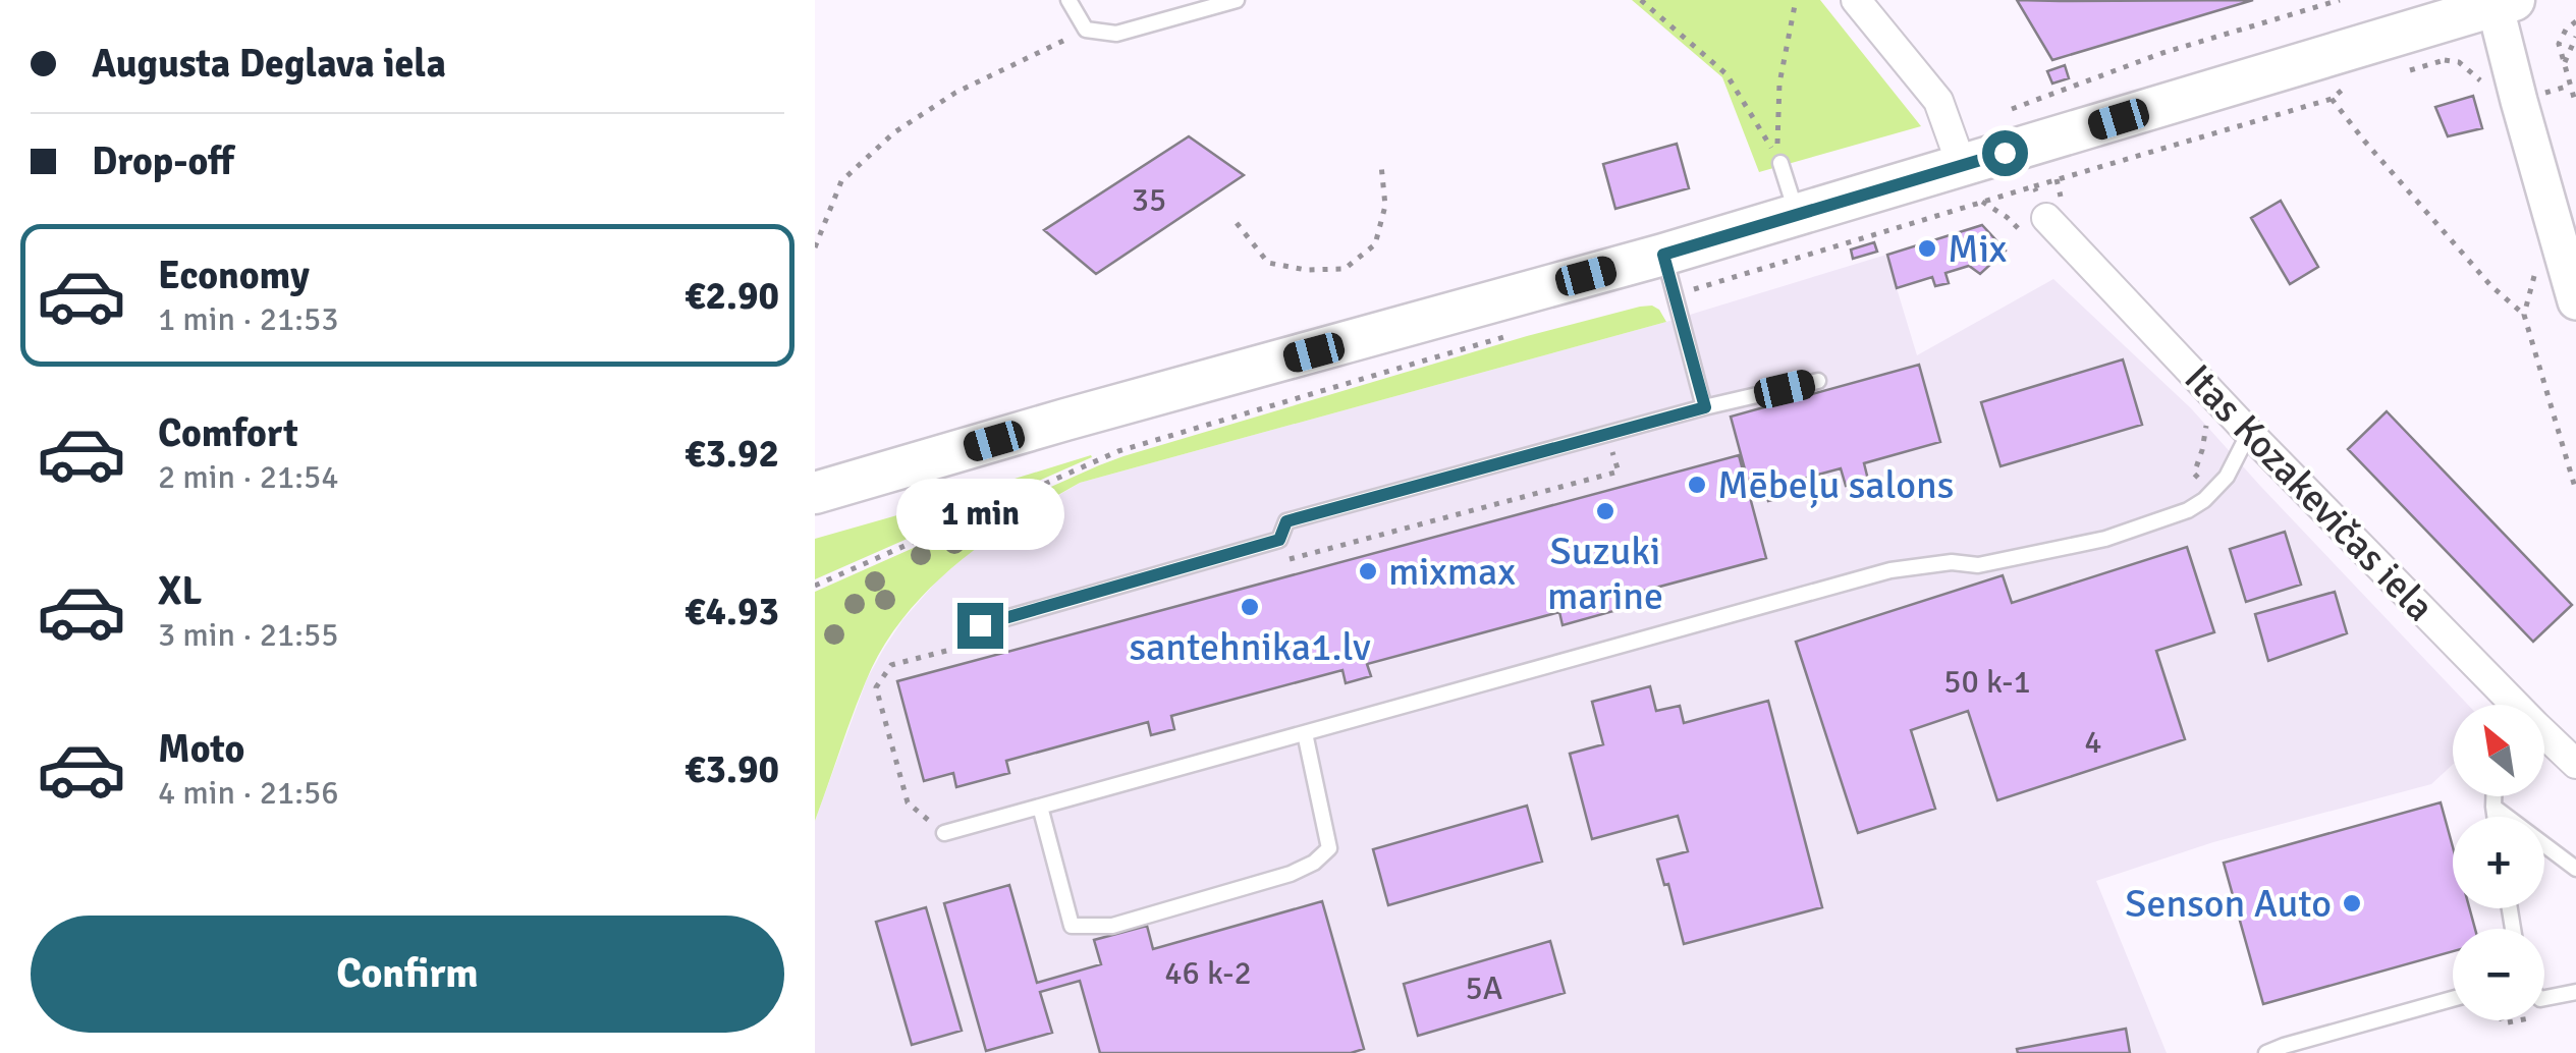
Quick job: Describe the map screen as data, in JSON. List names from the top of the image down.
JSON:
{
  "streets": {
    "street": ["Itas Kozakevičas iela"]
  },
  "places": [
    "Mix",
    "Mēbeļu salons",
    "Suzuki marine",
    "mixmax",
    "santehnika1.lv",
    "Senson Auto"
  ],
  "house_numbers": [
    "35",
    "50 k-1",
    "4",
    "46 k-2",
    "5A"
  ],
  "north": "top left",
  "page": {
    "banner": ["Augusta Deglava iela", "Drop-off"],
    "list": [
      {
        "name": "Economy",
        "note": "1 min · 21:53",
        "value": "€2.90"
      },
      {
        "name": "Comfort",
        "note": "2 min · 21:54",
        "value": "€3.92"
      },
      {
        "name": "XL",
        "note": "3 min · 21:55",
        "value": "€4.93"
      },
      {
        "name": "Moto",
        "note": "4 min · 21:56",
        "value": "€3.90"
      }
    ],
    "bubble": "1 min",
    "map_buttons": ["+", "−"],
    "buttons": "Confirm"
  }
}
